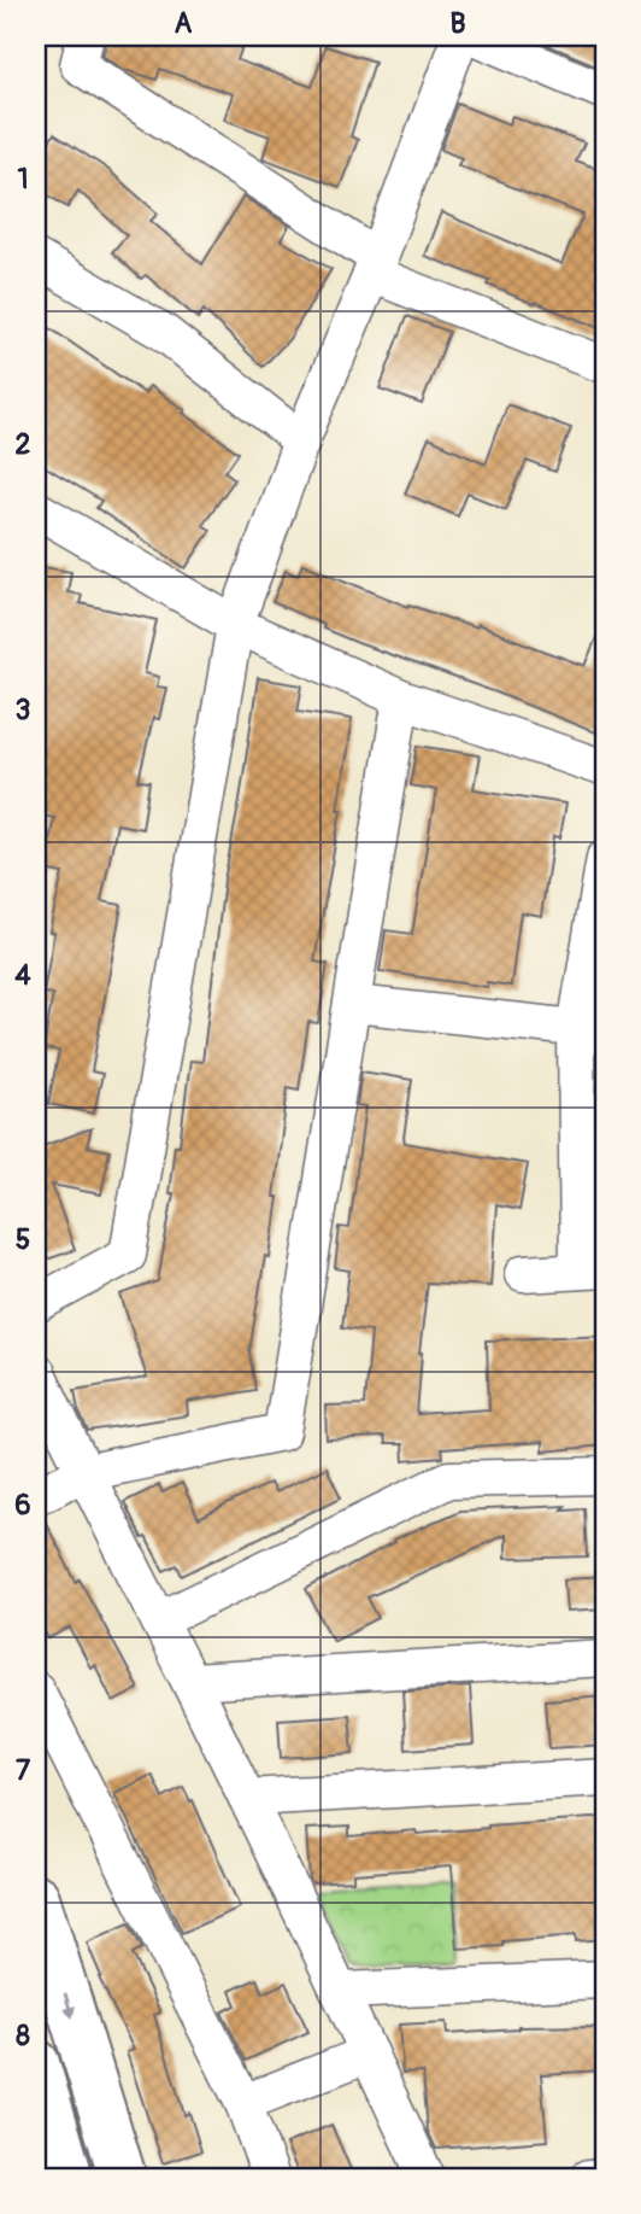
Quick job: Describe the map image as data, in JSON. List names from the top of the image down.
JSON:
{
  "grid": {
    "columns": ["A", "B"],
    "rows": [
      "1",
      "2",
      "3",
      "4",
      "5",
      "6",
      "7",
      "8"
    ]
  }
}
